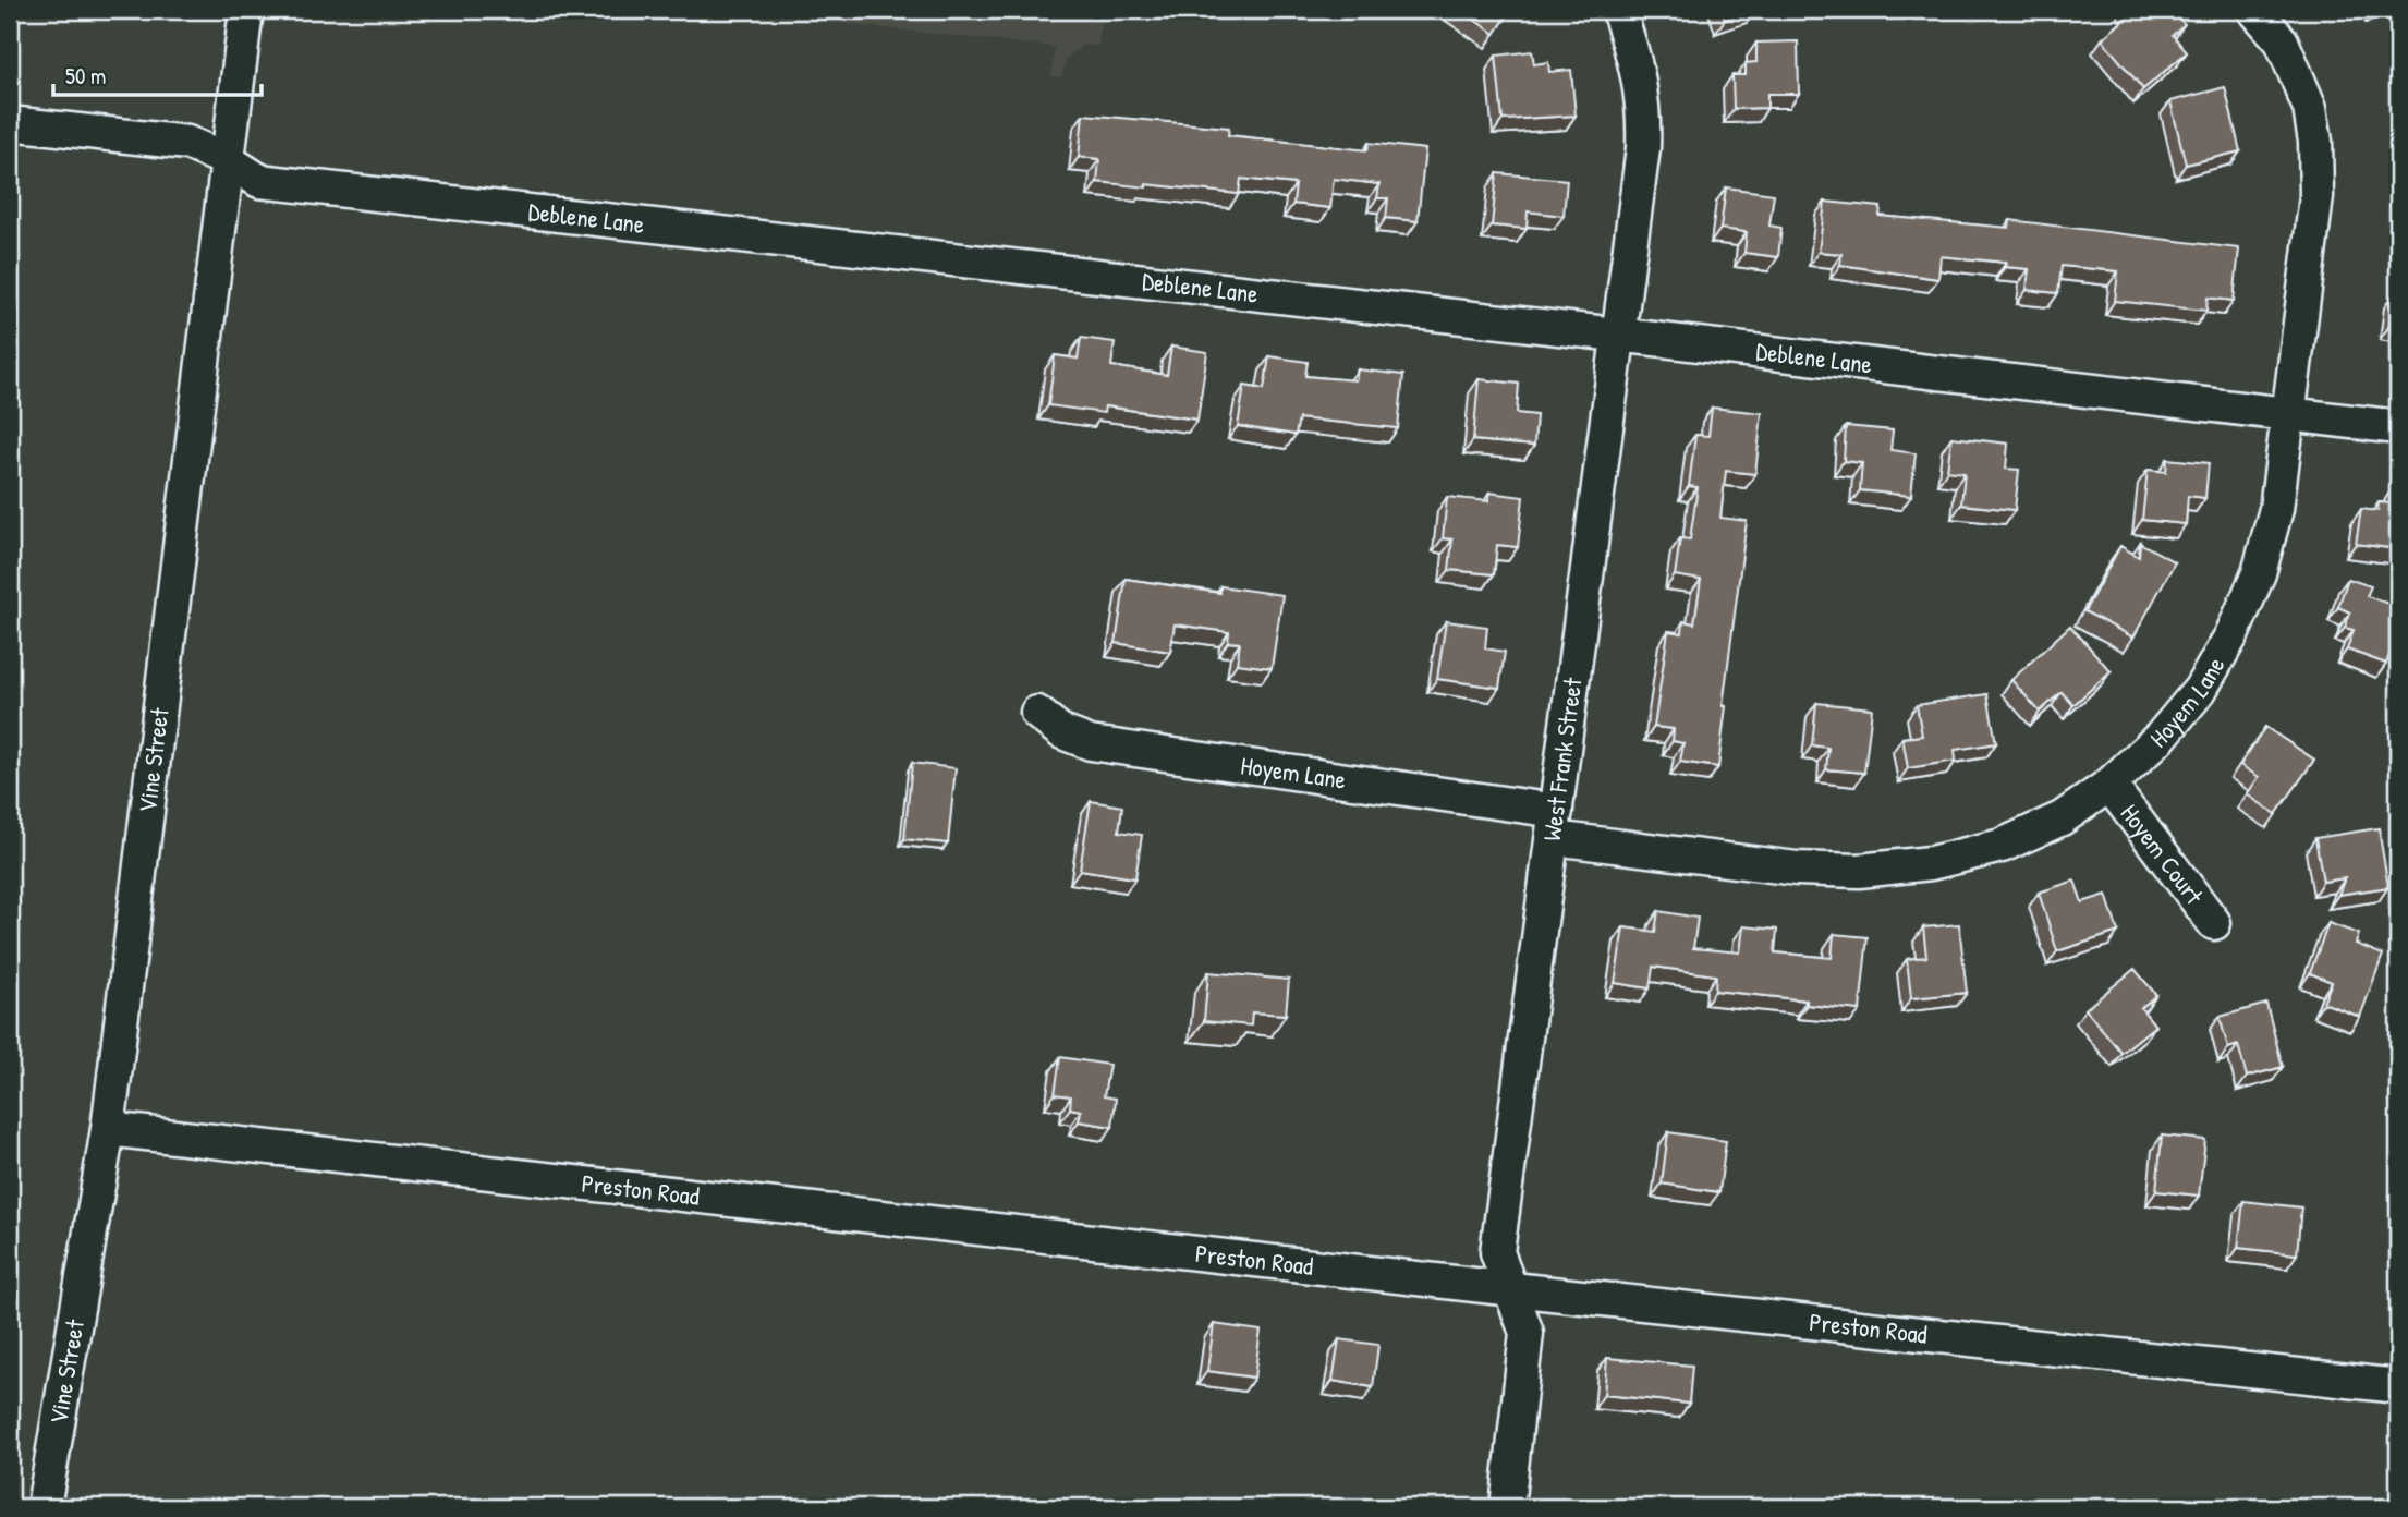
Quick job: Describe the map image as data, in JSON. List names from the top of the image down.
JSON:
{
  "streets": {
    "street": [
      "Deblene Lane",
      "Hoyem Lane",
      "Vine Street",
      "West Frank Street",
      "Hoyem Court",
      "Preston Road"
    ]
  },
  "crossings": [
    ["Deblene Lane", "Hoyem Lane"],
    ["Deblene Lane", "Vine Street"],
    ["Deblene Lane", "West Frank Street"],
    ["Hoyem Lane", "West Frank Street"],
    ["Hoyem Lane", "Hoyem Court"],
    ["Vine Street", "Preston Road"],
    ["West Frank Street", "Preston Road"]
  ],
  "scale_bar": "50 m"
}
